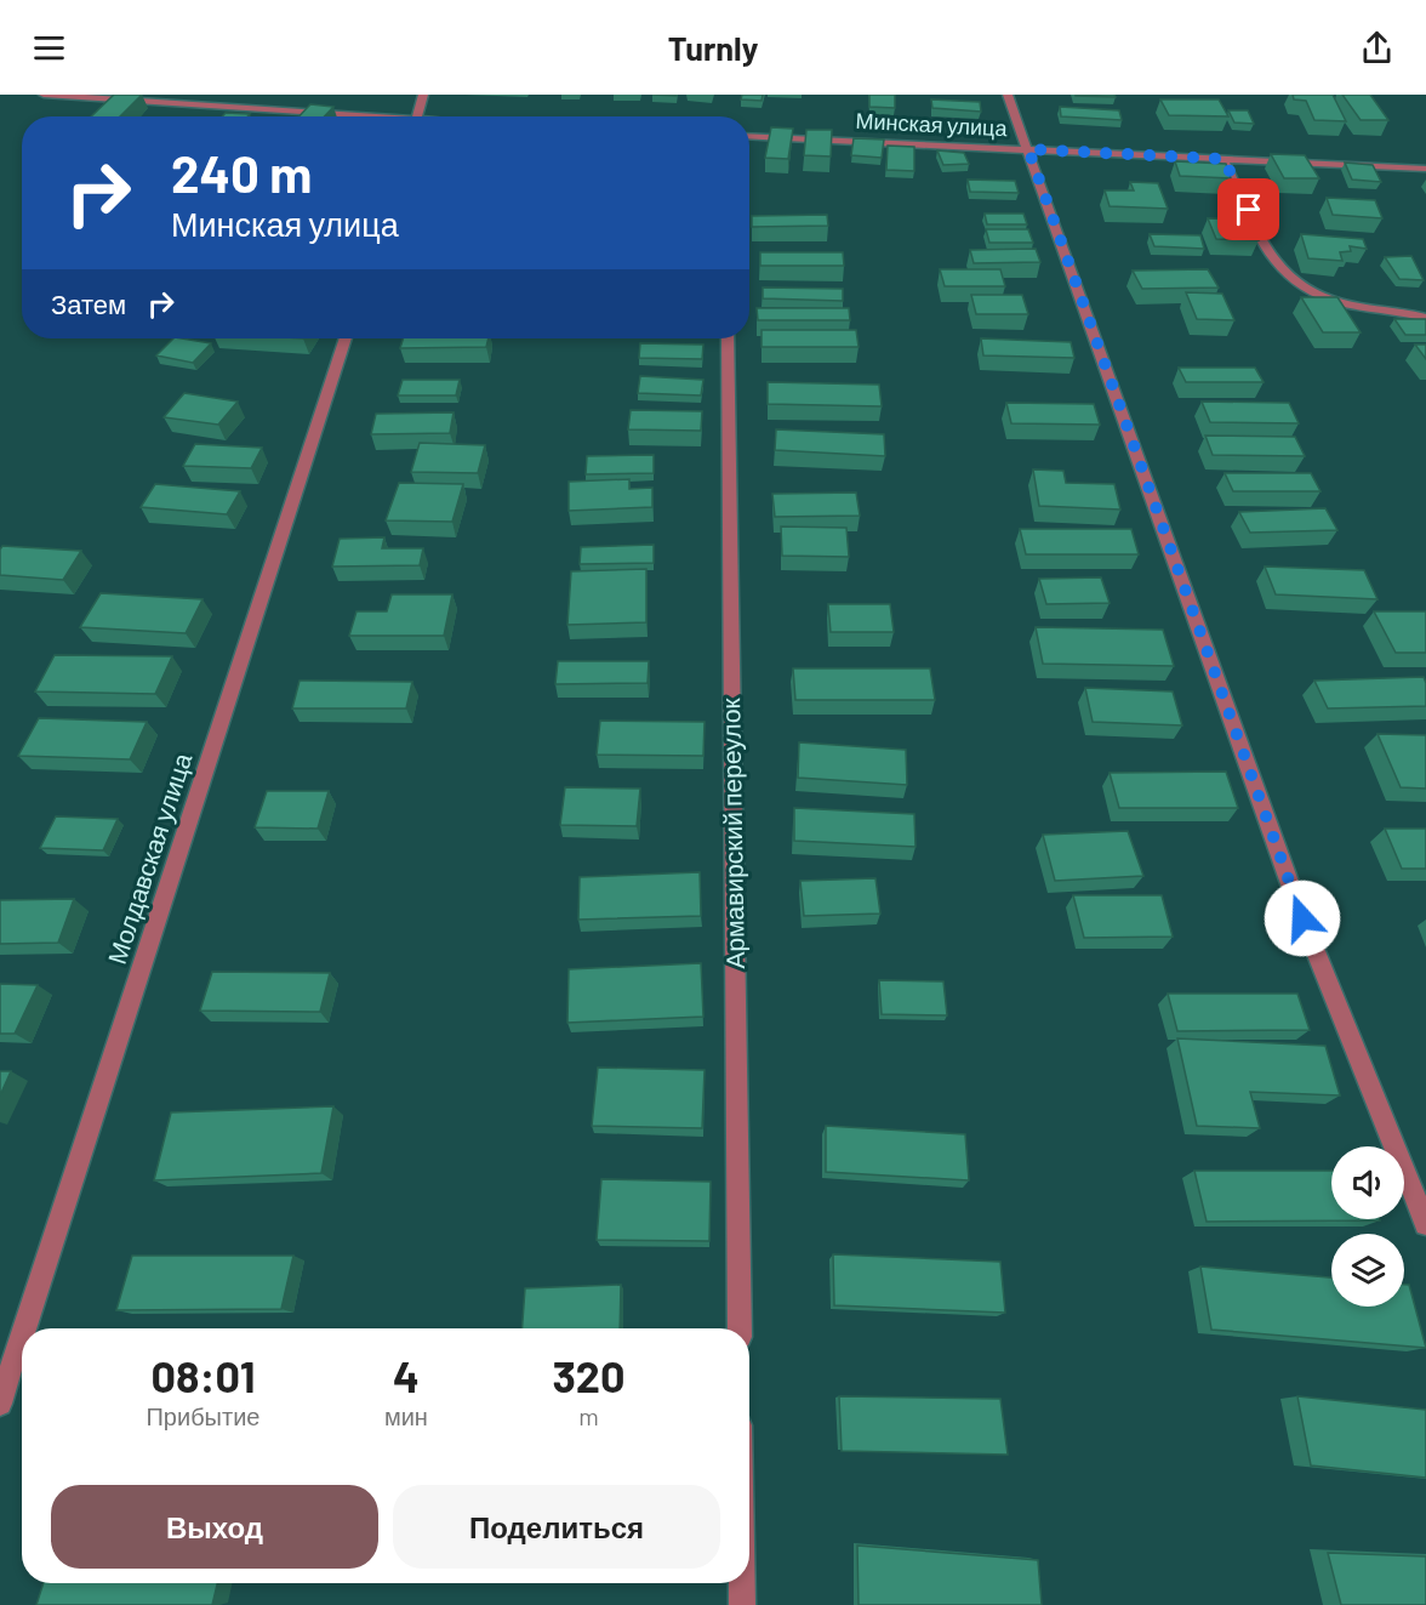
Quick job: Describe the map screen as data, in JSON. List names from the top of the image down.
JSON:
{
  "streets": {
    "street": ["Минская улица", "Армавирский переулок", "Молдавская улица"]
  },
  "page": {
    "header": "Turnly",
    "turn": ["240 m", "Минская улица"],
    "then": "Затем",
    "eta": [
      "08:01",
      "Прибытие",
      "4",
      "мин",
      "320",
      "m"
    ],
    "buttons": ["Выход", "Поделиться"]
  }
}
